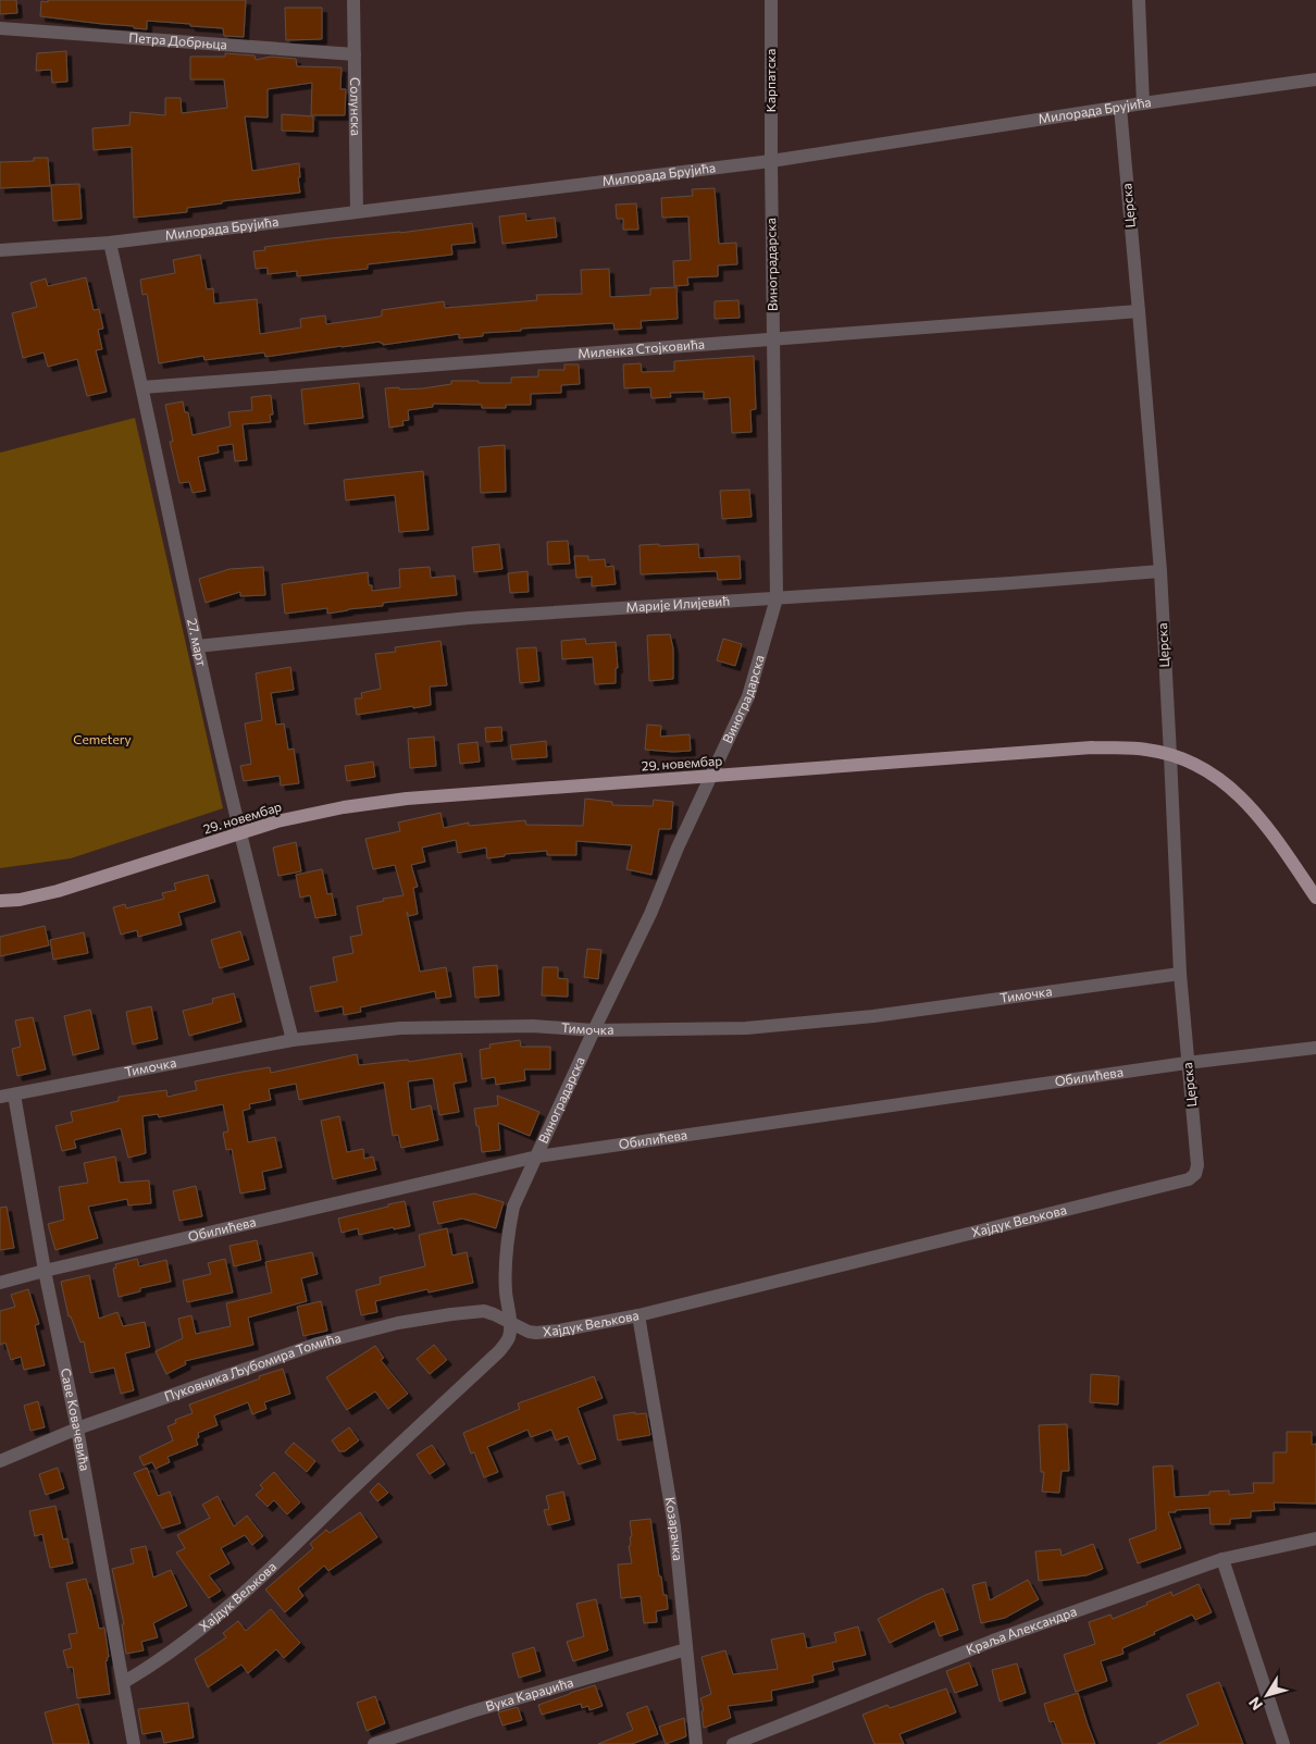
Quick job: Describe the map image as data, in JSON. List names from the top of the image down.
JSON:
{
  "streets": {
    "main road": ["29. новембар"],
    "street": [
      "Петра Добрњца",
      "Карпатска",
      "Солунска",
      "Милорада Брујића",
      "Церска",
      "Виноградарска",
      "Миленка Стојковића",
      "Марије Илијевић",
      "27. март",
      "Тимочка",
      "Обилићева",
      "Хајдук Вељкова",
      "Пуковника Љубомира Томића",
      "Саве Ковачевића",
      "Козарачка",
      "Краља Александра",
      "Вука Караџића"
    ]
  },
  "crossings": [
    ["Петра Добрњца", "Солунска"],
    ["Карпатска", "Милорада Брујића"],
    ["Карпатска", "Виноградарска"],
    ["Солунска", "Милорада Брујића"],
    ["Милорада Брујића", "Церска"],
    ["Милорада Брујића", "Виноградарска"],
    ["Милорада Брујића", "27. март"],
    ["Церска", "Миленка Стојковића"],
    ["Церска", "Марије Илијевић"],
    ["Церска", "29. новембар"],
    ["Церска", "Тимочка"],
    ["Церска", "Обилићева"],
    ["Церска", "Хајдук Вељкова"],
    ["Виноградарска", "Миленка Стојковића"],
    ["Виноградарска", "Марије Илијевић"],
    ["Виноградарска", "29. новембар"],
    ["Виноградарска", "Тимочка"],
    ["Виноградарска", "Обилићева"],
    ["Виноградарска", "Хајдук Вељкова"],
    ["Виноградарска", "Пуковника Љубомира Томића"],
    ["Миленка Стојковића", "27. март"],
    ["Марије Илијевић", "27. март"],
    ["27. март", "29. новембар"],
    ["27. март", "Тимочка"],
    ["Тимочка", "Саве Ковачевића"],
    ["Обилићева", "Саве Ковачевића"],
    ["Хајдук Вељкова", "Пуковника Љубомира Томића"],
    ["Хајдук Вељкова", "Саве Ковачевића"],
    ["Хајдук Вељкова", "Козарачка"],
    ["Пуковника Љубомира Томића", "Саве Ковачевића"],
    ["Козарачка", "Вука Караџића"]
  ],
  "parks": ["Cemetery"],
  "north": "bottom left"
}
